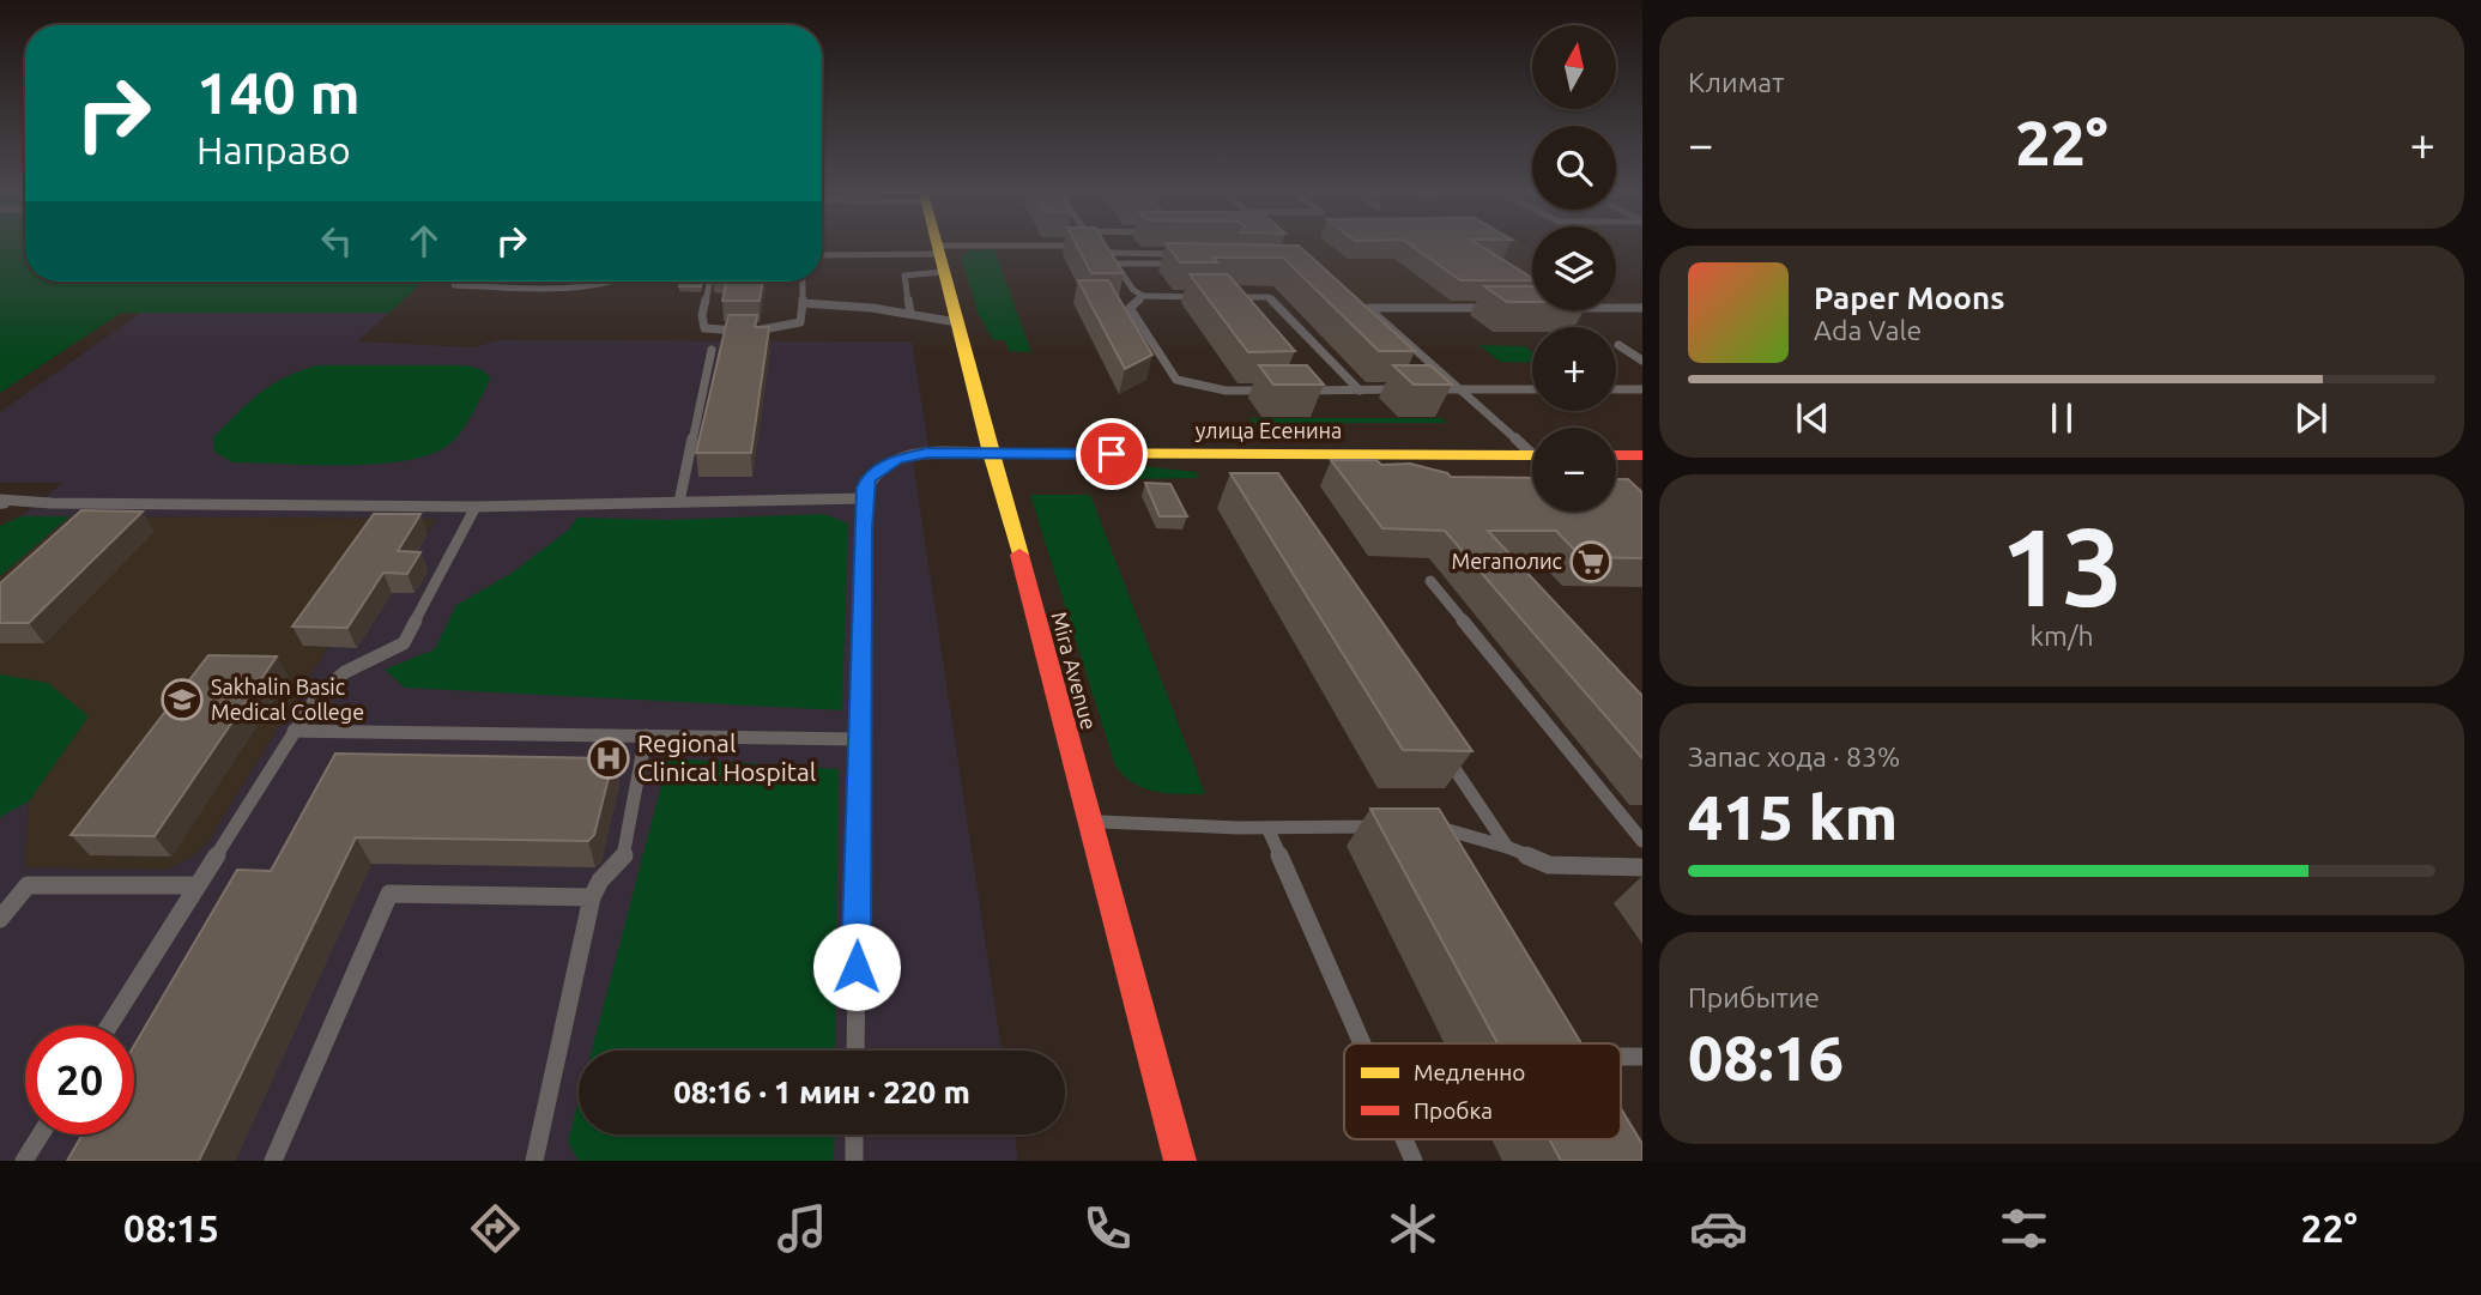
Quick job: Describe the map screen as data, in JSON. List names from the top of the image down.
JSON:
{
  "streets": {
    "main road": ["улица Есенина", "Mira Avenue"]
  },
  "crossings": [
    ["улица Есенина", "Mira Avenue"]
  ],
  "places": {
    "supermarket": ["Мегаполис"],
    "school or university": ["Sakhalin Basic Medical College"],
    "hospital": ["Regional Clinical Hospital"]
  },
  "legend": ["Медленно", "Пробка"],
  "north": "top",
  "page": {
    "tile": [
      "Климат",
      ["13", "km/h"],
      ["Запас хода · 83%", "415 km"],
      ["Прибытие", "08:16"]
    ],
    "map_buttons": ["+", "−"],
    "turn": ["140 m", "Направо"],
    "heat": ["−", "22°", "+"],
    "song": ["Paper Moons", "Ada Vale"],
    "limit": "20",
    "trip": "08:16 · 1 мин · 220 m",
    "tabs": ["08:15", "22°"]
  }
}
